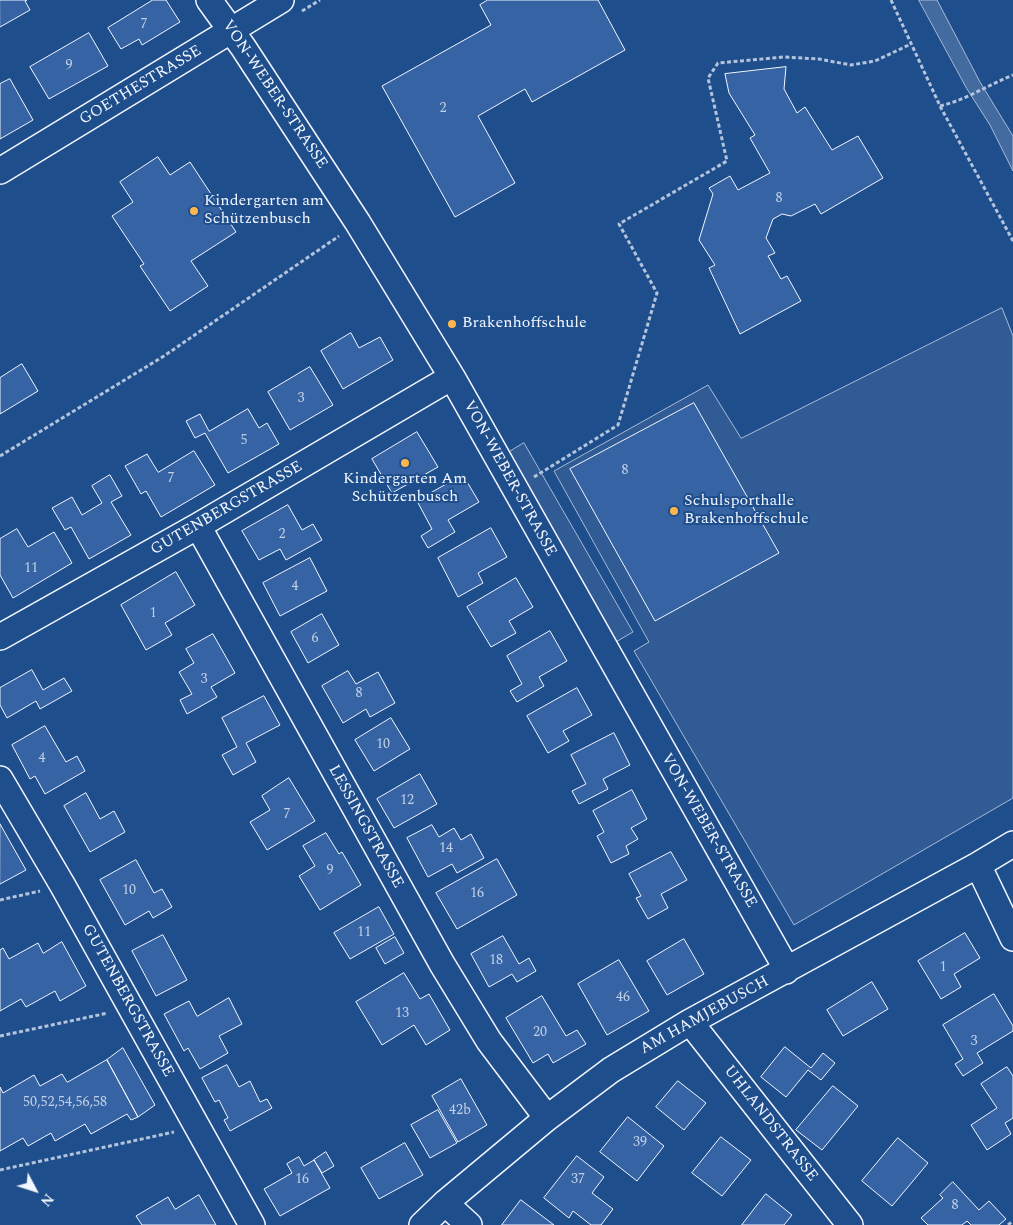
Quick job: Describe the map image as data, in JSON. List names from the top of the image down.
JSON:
{
  "streets": {
    "street": [
      "GOETHESTRASSE",
      "VON-WEBER-STRASSE",
      "GUTENBERGSTRASSE",
      "LESSINGSTRASSE",
      "AM HAMJEBUSCH",
      "UHLANDSTRASSE"
    ]
  },
  "crossings": [
    ["GOETHESTRASSE", "VON-WEBER-STRASSE"],
    ["VON-WEBER-STRASSE", "GUTENBERGSTRASSE"],
    ["VON-WEBER-STRASSE", "AM HAMJEBUSCH"],
    ["GUTENBERGSTRASSE", "LESSINGSTRASSE"],
    ["LESSINGSTRASSE", "AM HAMJEBUSCH"],
    ["AM HAMJEBUSCH", "UHLANDSTRASSE"]
  ],
  "places": [
    "Kindergarten am Schützenbusch",
    "Brakenhoffschule",
    "Kindergarten Am Schützenbusch",
    "Schulsporthalle Brakenhoffschule"
  ],
  "house_numbers": [
    "7",
    "9",
    "2",
    "8",
    "3",
    "5",
    "8",
    "7",
    "2",
    "11",
    "4",
    "1",
    "6",
    "3",
    "8",
    "10",
    "4",
    "12",
    "7",
    "14",
    "9",
    "10",
    "16",
    "11",
    "18",
    "1",
    "46",
    "13",
    "20",
    "3",
    "50,52,54,56,58",
    "42b",
    "39",
    "16",
    "37",
    "8"
  ],
  "north": "bottom right"
}
